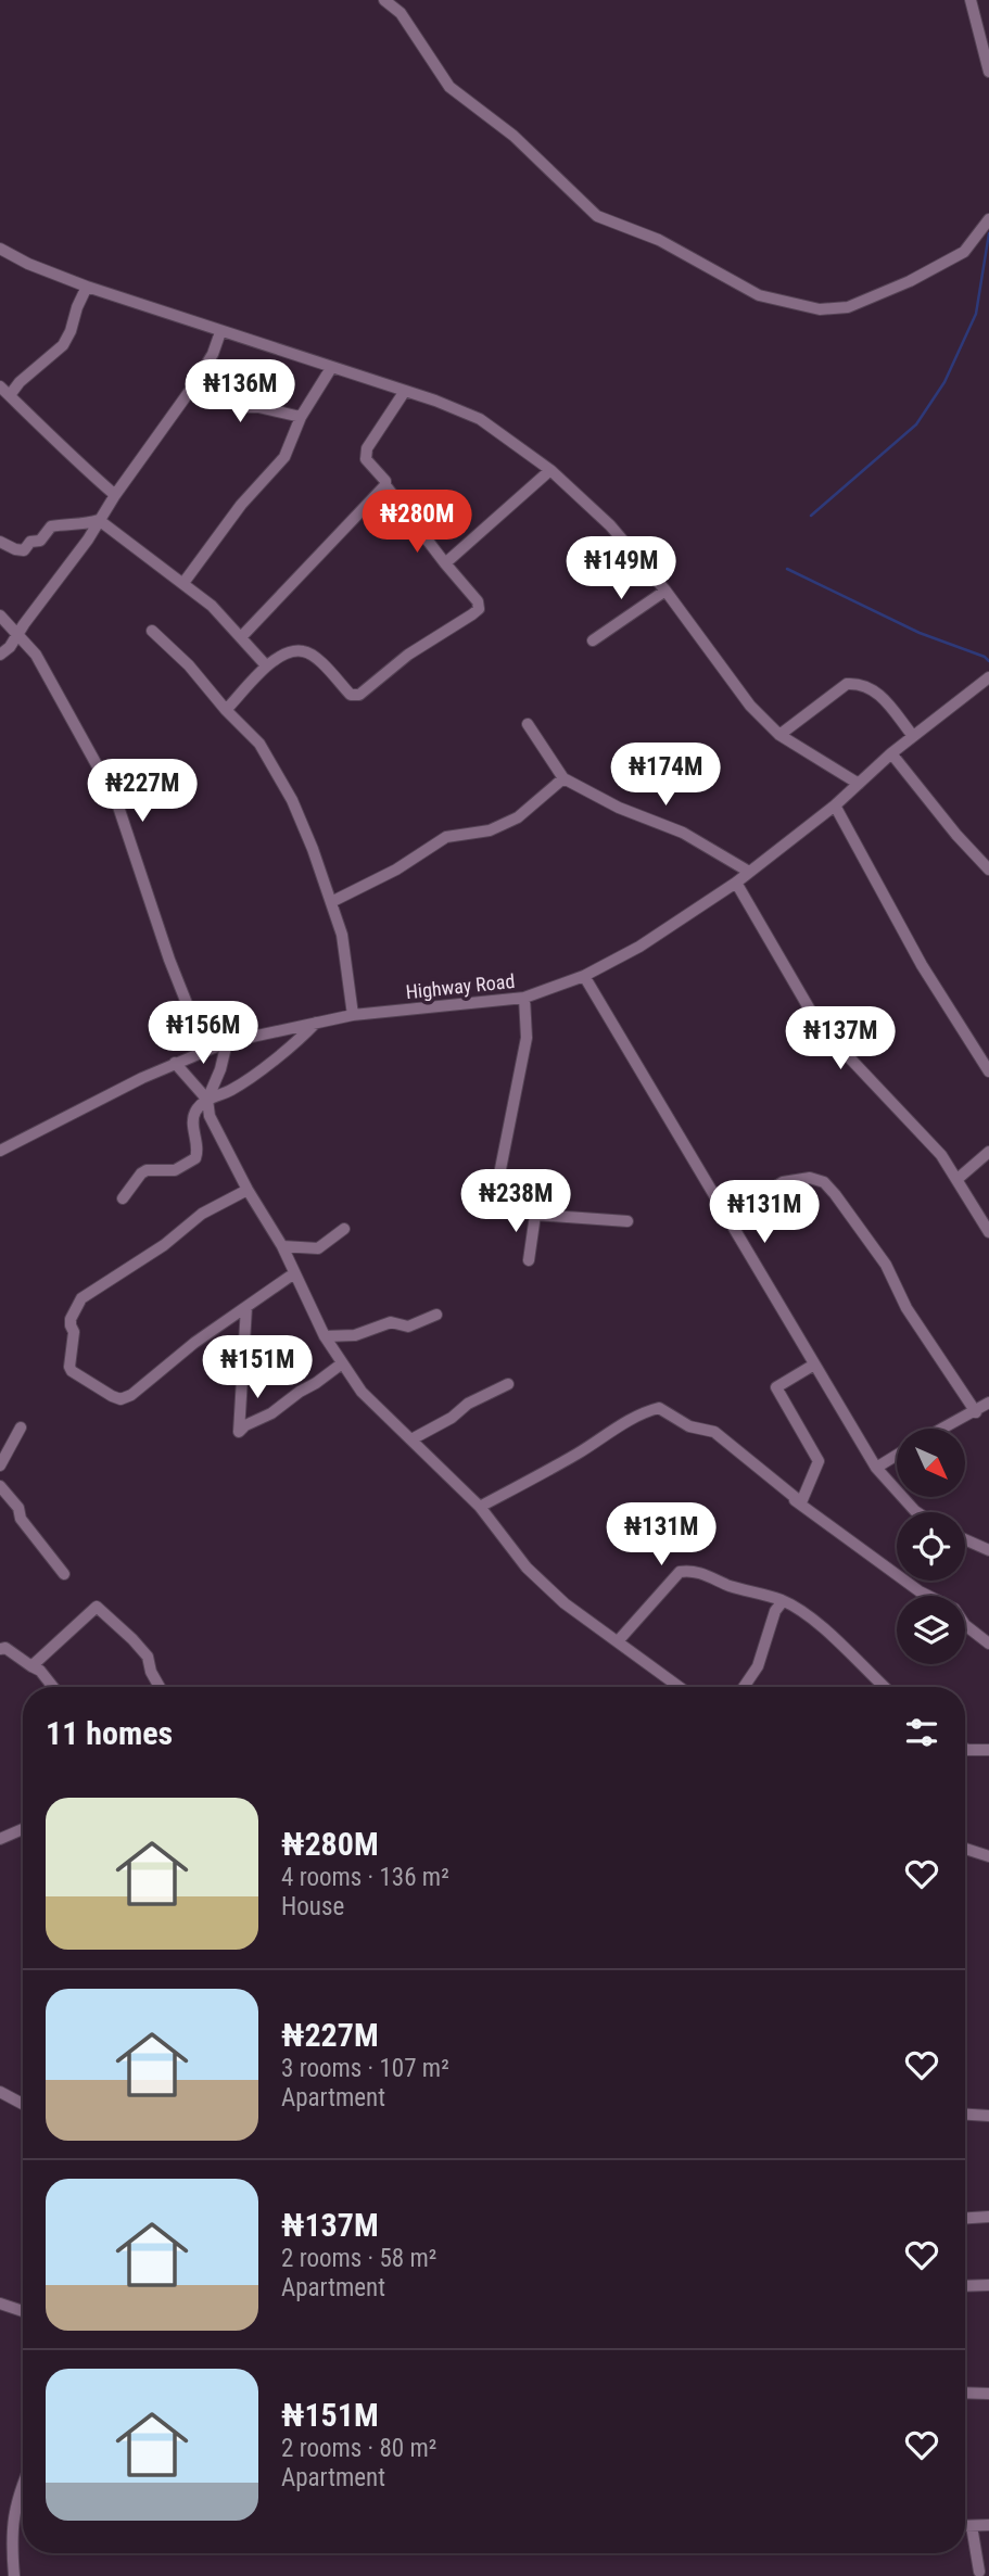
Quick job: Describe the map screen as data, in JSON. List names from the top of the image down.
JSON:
{
  "streets": {
    "street": ["Highway Road"]
  },
  "north": "bottom right",
  "page": {
    "price": [
      "₦136M",
      "₦280M",
      "₦149M",
      "₦174M",
      "₦227M",
      "₦156M",
      "₦137M",
      "₦238M",
      "₦131M",
      "₦151M",
      "₦131M"
    ],
    "heading": "11 homes",
    "list": [
      {
        "name": "₦280M",
        "note": "4 rooms · 136 m² · House"
      },
      {
        "name": "₦227M",
        "note": "3 rooms · 107 m² · Apartment"
      },
      {
        "name": "₦137M",
        "note": "2 rooms · 58 m² · Apartment"
      },
      {
        "name": "₦151M",
        "note": "2 rooms · 80 m² · Apartment"
      }
    ]
  }
}
